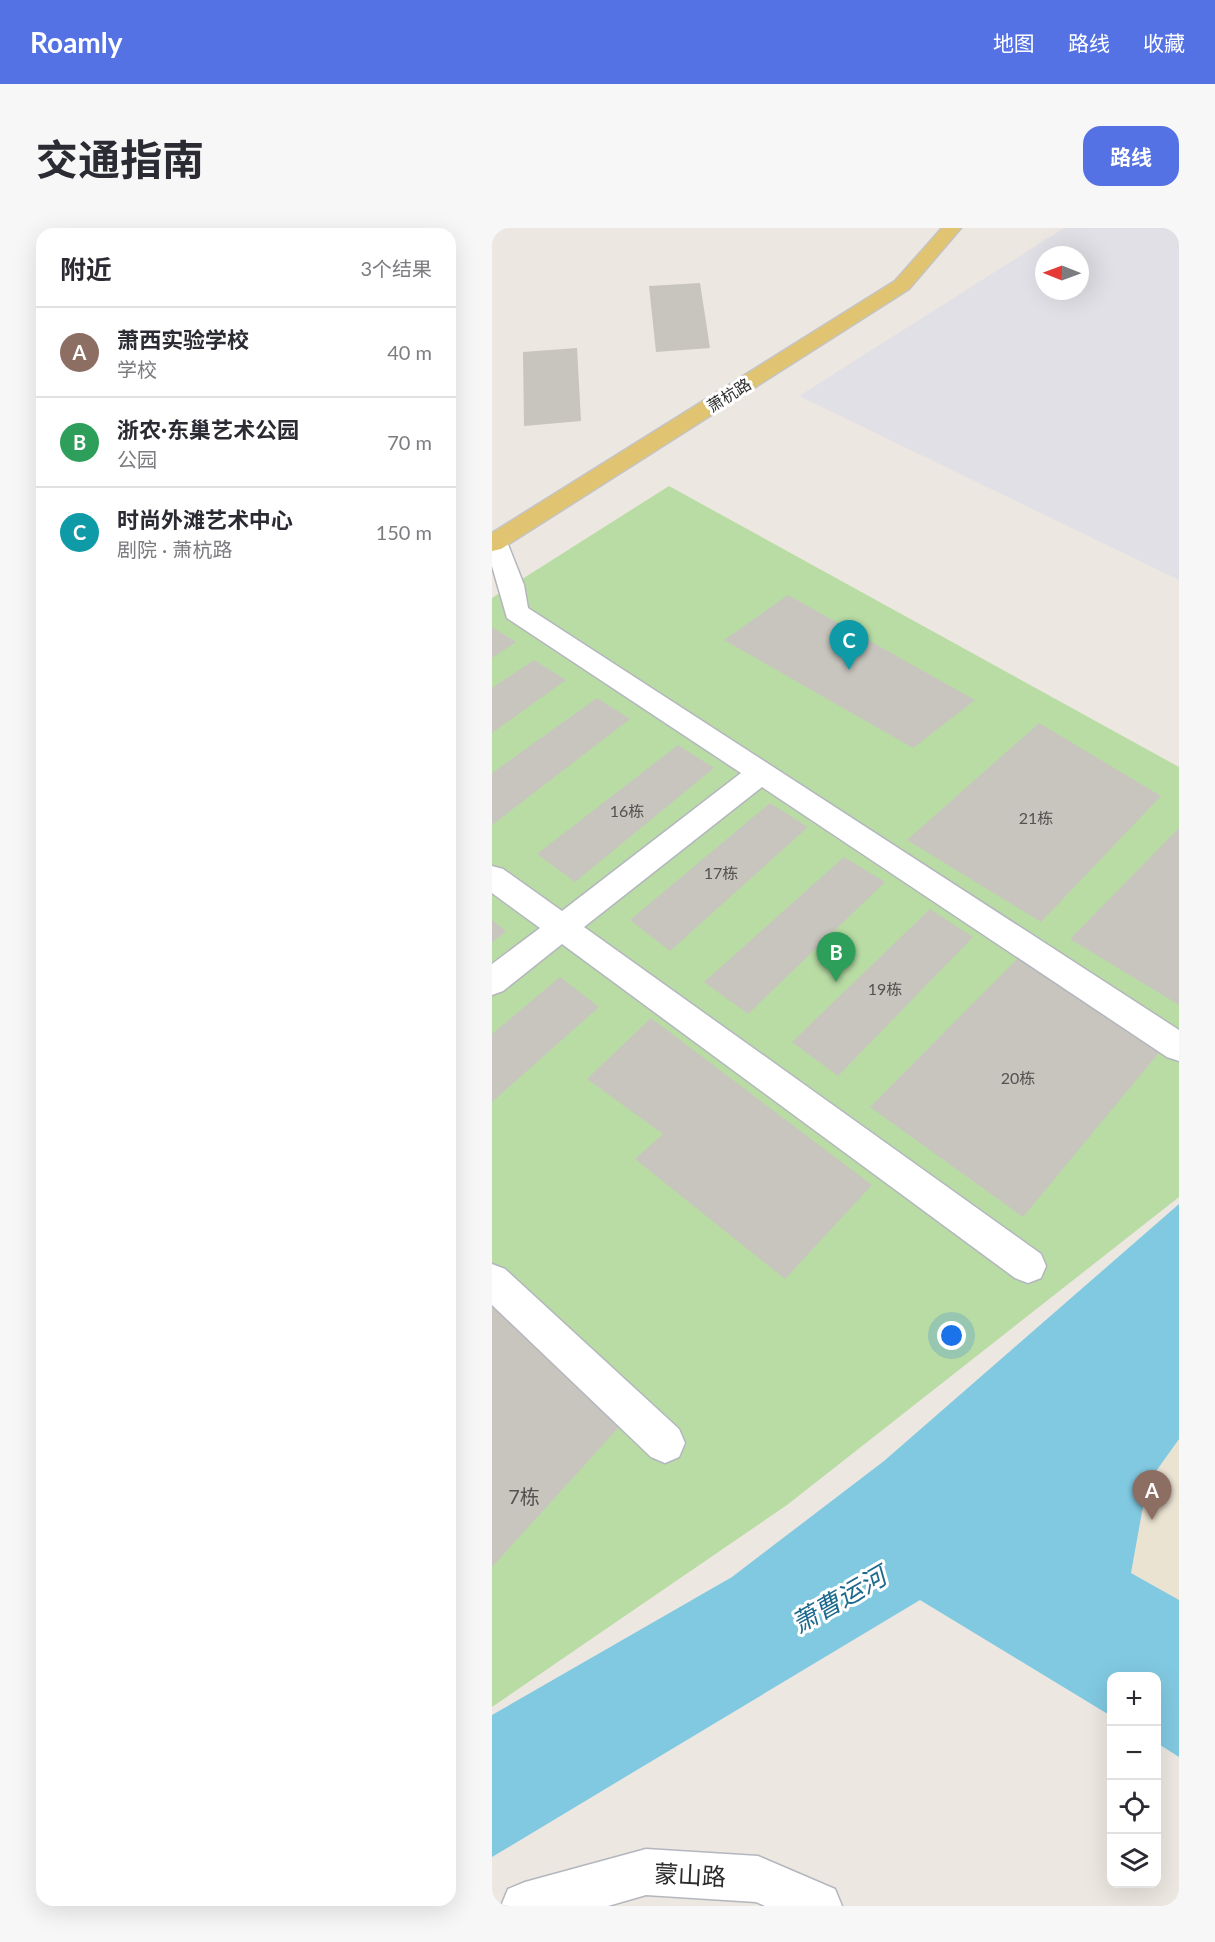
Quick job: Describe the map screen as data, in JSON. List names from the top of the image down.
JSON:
{
  "streets": {
    "main road": ["萧杭路"],
    "street": ["蒙山路"]
  },
  "water": ["萧曹运河"],
  "house_numbers": [
    "16栋",
    "21栋",
    "17栋",
    "19栋",
    "20栋",
    "7栋"
  ],
  "north": "left",
  "page": {
    "header": "Roamly",
    "nav": ["地图", "路线", "收藏"],
    "title": "交通指南",
    "buttons": "路线",
    "heading": ["附近", "3个结果"],
    "list": [
      {
        "mark": "A",
        "name": "萧西实验学校",
        "note": "学校",
        "value": "40 m"
      },
      {
        "mark": "B",
        "name": "浙农·东巢艺术公园",
        "note": "公园",
        "value": "70 m"
      },
      {
        "mark": "C",
        "name": "时尚外滩艺术中心",
        "note": "剧院 · 萧杭路",
        "value": "150 m"
      }
    ],
    "pins": ["C", "B", "A"],
    "map_buttons": ["+", "−"]
  }
}
